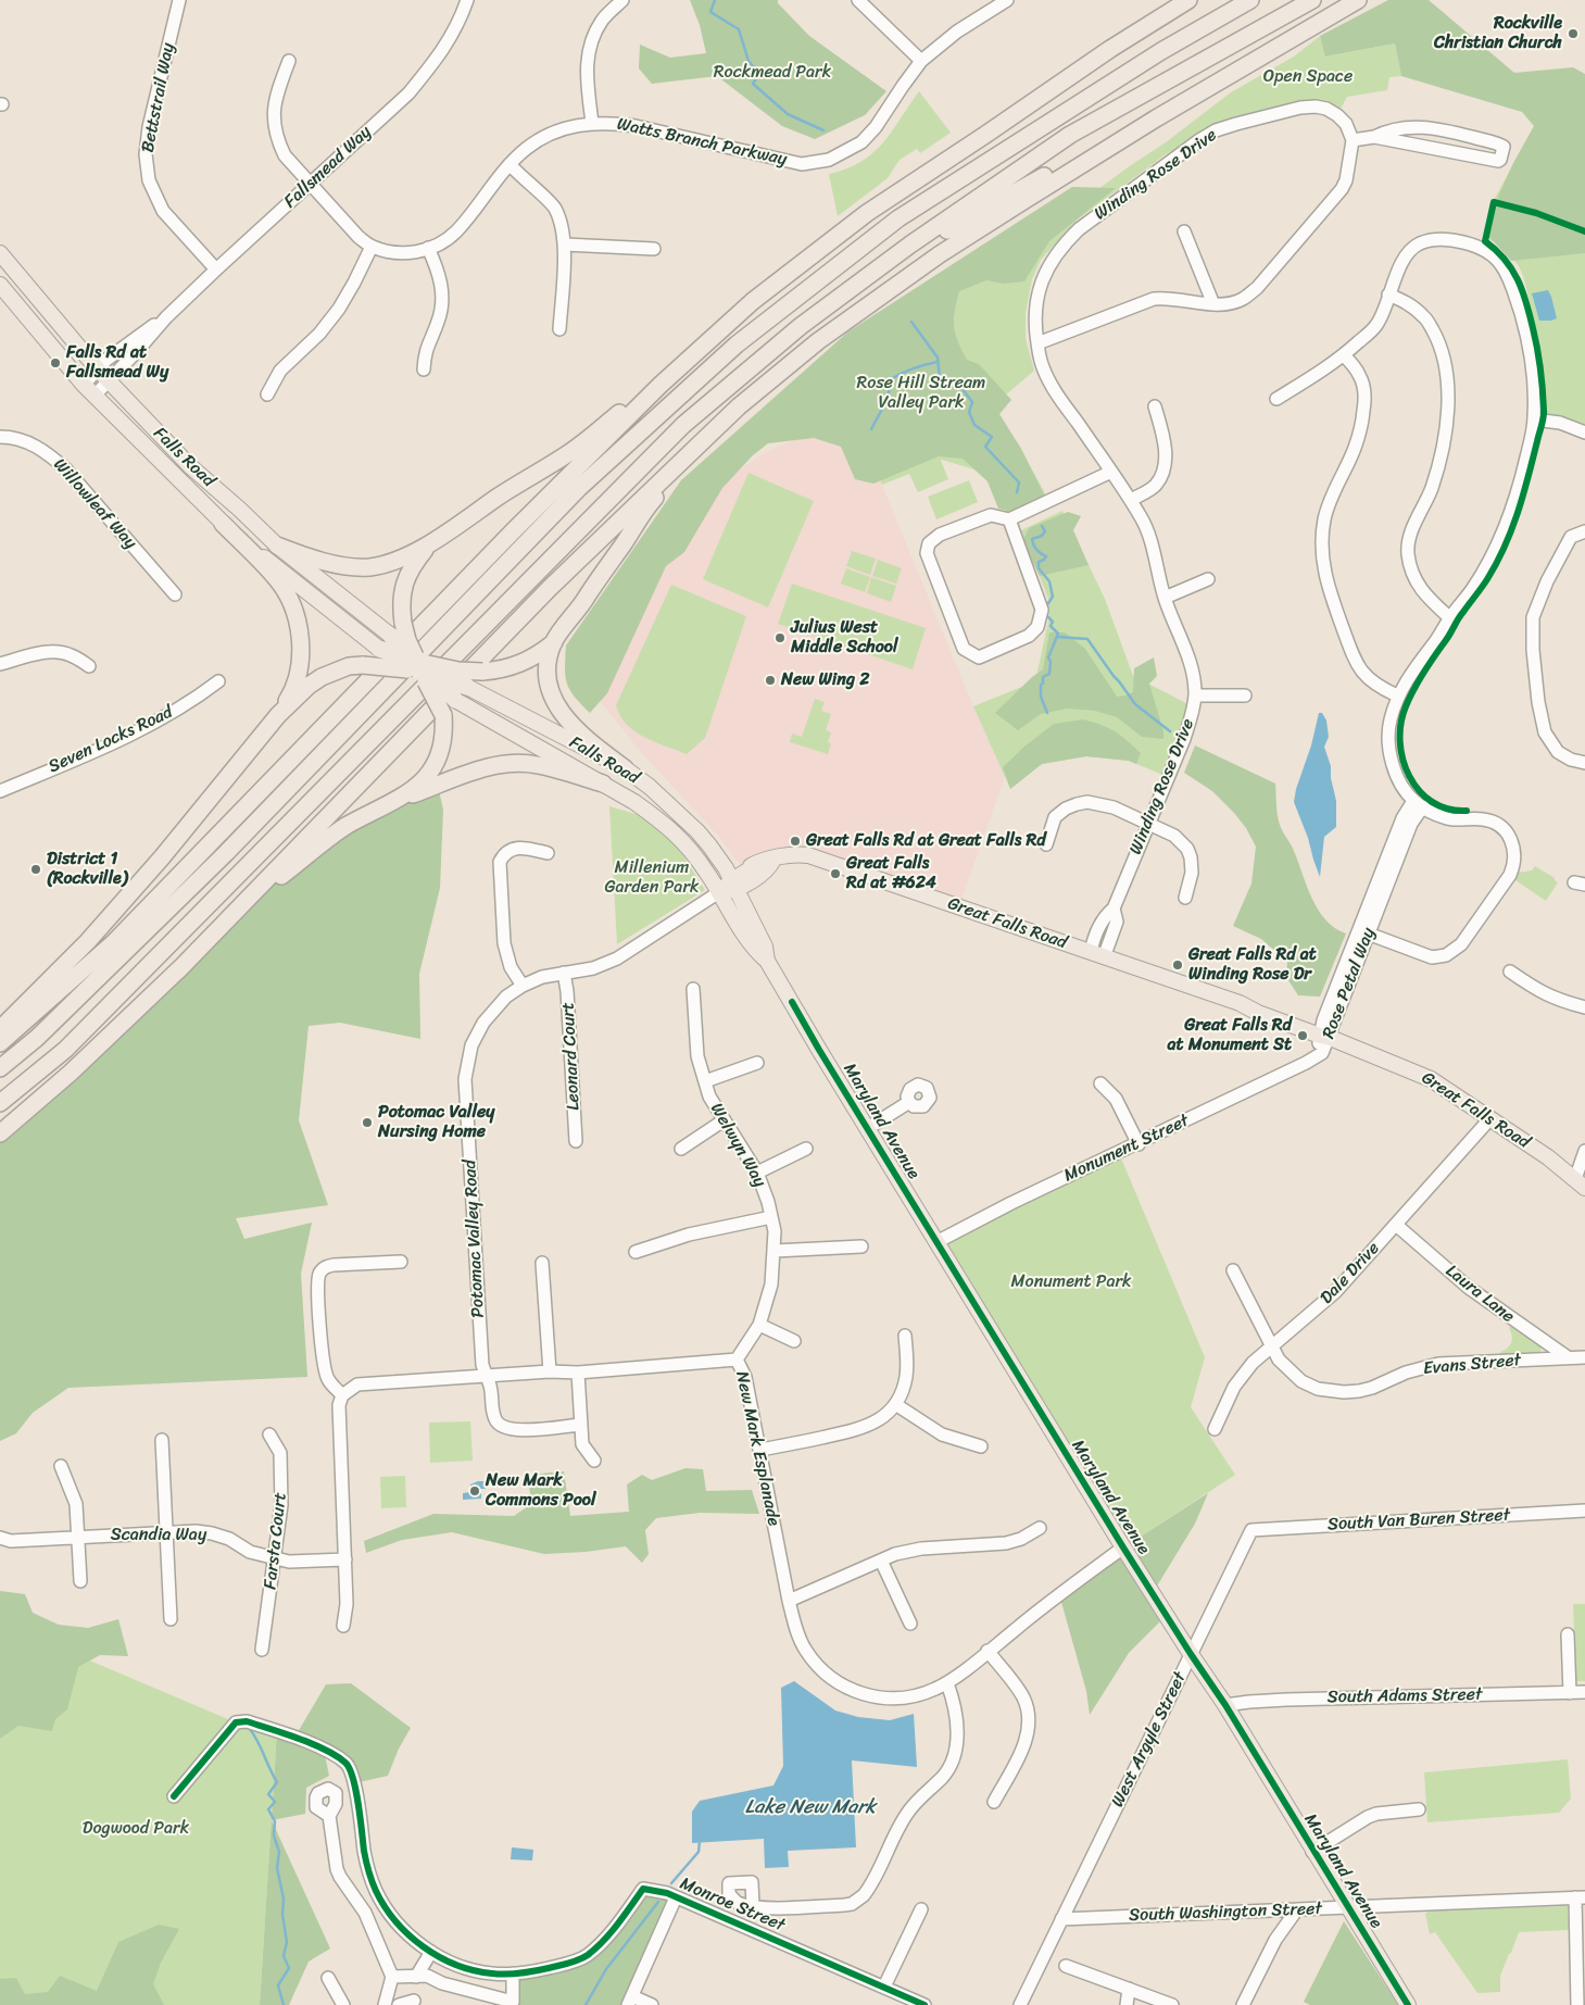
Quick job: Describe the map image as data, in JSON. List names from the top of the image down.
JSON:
{
  "streets": {
    "main road": ["Falls Road", "Great Falls Road", "Maryland Avenue"],
    "street": [
      "Bettstrail Way",
      "Watts Branch Parkway",
      "Fallsmead Way",
      "Winding Rose Drive",
      "Willowleaf Way",
      "Seven Locks Road",
      "Rose Petal Way",
      "Leonard Court",
      "Welwyn Way",
      "Monument Street",
      "Potomac Valley Road",
      "Dale Drive",
      "Laura Lane",
      "Evans Street",
      "New Mark Esplanade",
      "South Van Buren Street",
      "Scandia Way",
      "Farsta Court",
      "South Adams Street",
      "West Argyle Street",
      "Monroe Street",
      "South Washington Street"
    ]
  },
  "crossings": [
    ["Bettstrail Way", "Fallsmead Way"],
    ["Watts Branch Parkway", "Fallsmead Way"],
    ["Fallsmead Way", "Falls Road"],
    ["Winding Rose Drive", "Great Falls Road"],
    ["Falls Road", "Great Falls Road"],
    ["Falls Road", "Maryland Avenue"],
    ["Falls Road", "Potomac Valley Road"],
    ["Great Falls Road", "Rose Petal Way"],
    ["Great Falls Road", "Maryland Avenue"],
    ["Great Falls Road", "Potomac Valley Road"],
    ["Great Falls Road", "Dale Drive"],
    ["Rose Petal Way", "Monument Street"],
    ["Leonard Court", "Potomac Valley Road"],
    ["Maryland Avenue", "Monument Street"],
    ["Maryland Avenue", "Potomac Valley Road"],
    ["Maryland Avenue", "New Mark Esplanade"],
    ["Maryland Avenue", "South Adams Street"],
    ["Maryland Avenue", "West Argyle Street"],
    ["Maryland Avenue", "South Washington Street"],
    ["Welwyn Way", "New Mark Esplanade"],
    ["Potomac Valley Road", "New Mark Esplanade"],
    ["Dale Drive", "Laura Lane"],
    ["Dale Drive", "Evans Street"],
    ["Laura Lane", "Evans Street"],
    ["South Van Buren Street", "West Argyle Street"],
    ["Scandia Way", "Farsta Court"],
    ["West Argyle Street", "South Washington Street"]
  ],
  "water": ["Lake New Mark"],
  "parks": [
    "Rockmead Park",
    "Open Space",
    "Rose Hill Stream Valley Park",
    "Millenium Garden Park",
    "Monument Park",
    "Dogwood Park"
  ],
  "places": [
    "Rockville Christian Church",
    "Falls Rd at Fallsmead Wy",
    "Julius West Middle School",
    "New Wing 2",
    "Great Falls Rd at Great Falls Rd",
    "District 1 (Rockville)",
    "Great Falls Rd at #624",
    "Great Falls Rd at Winding Rose Dr",
    "Great Falls Rd at Monument St",
    "Potomac Valley Nursing Home",
    "New Mark Commons Pool"
  ]
}
